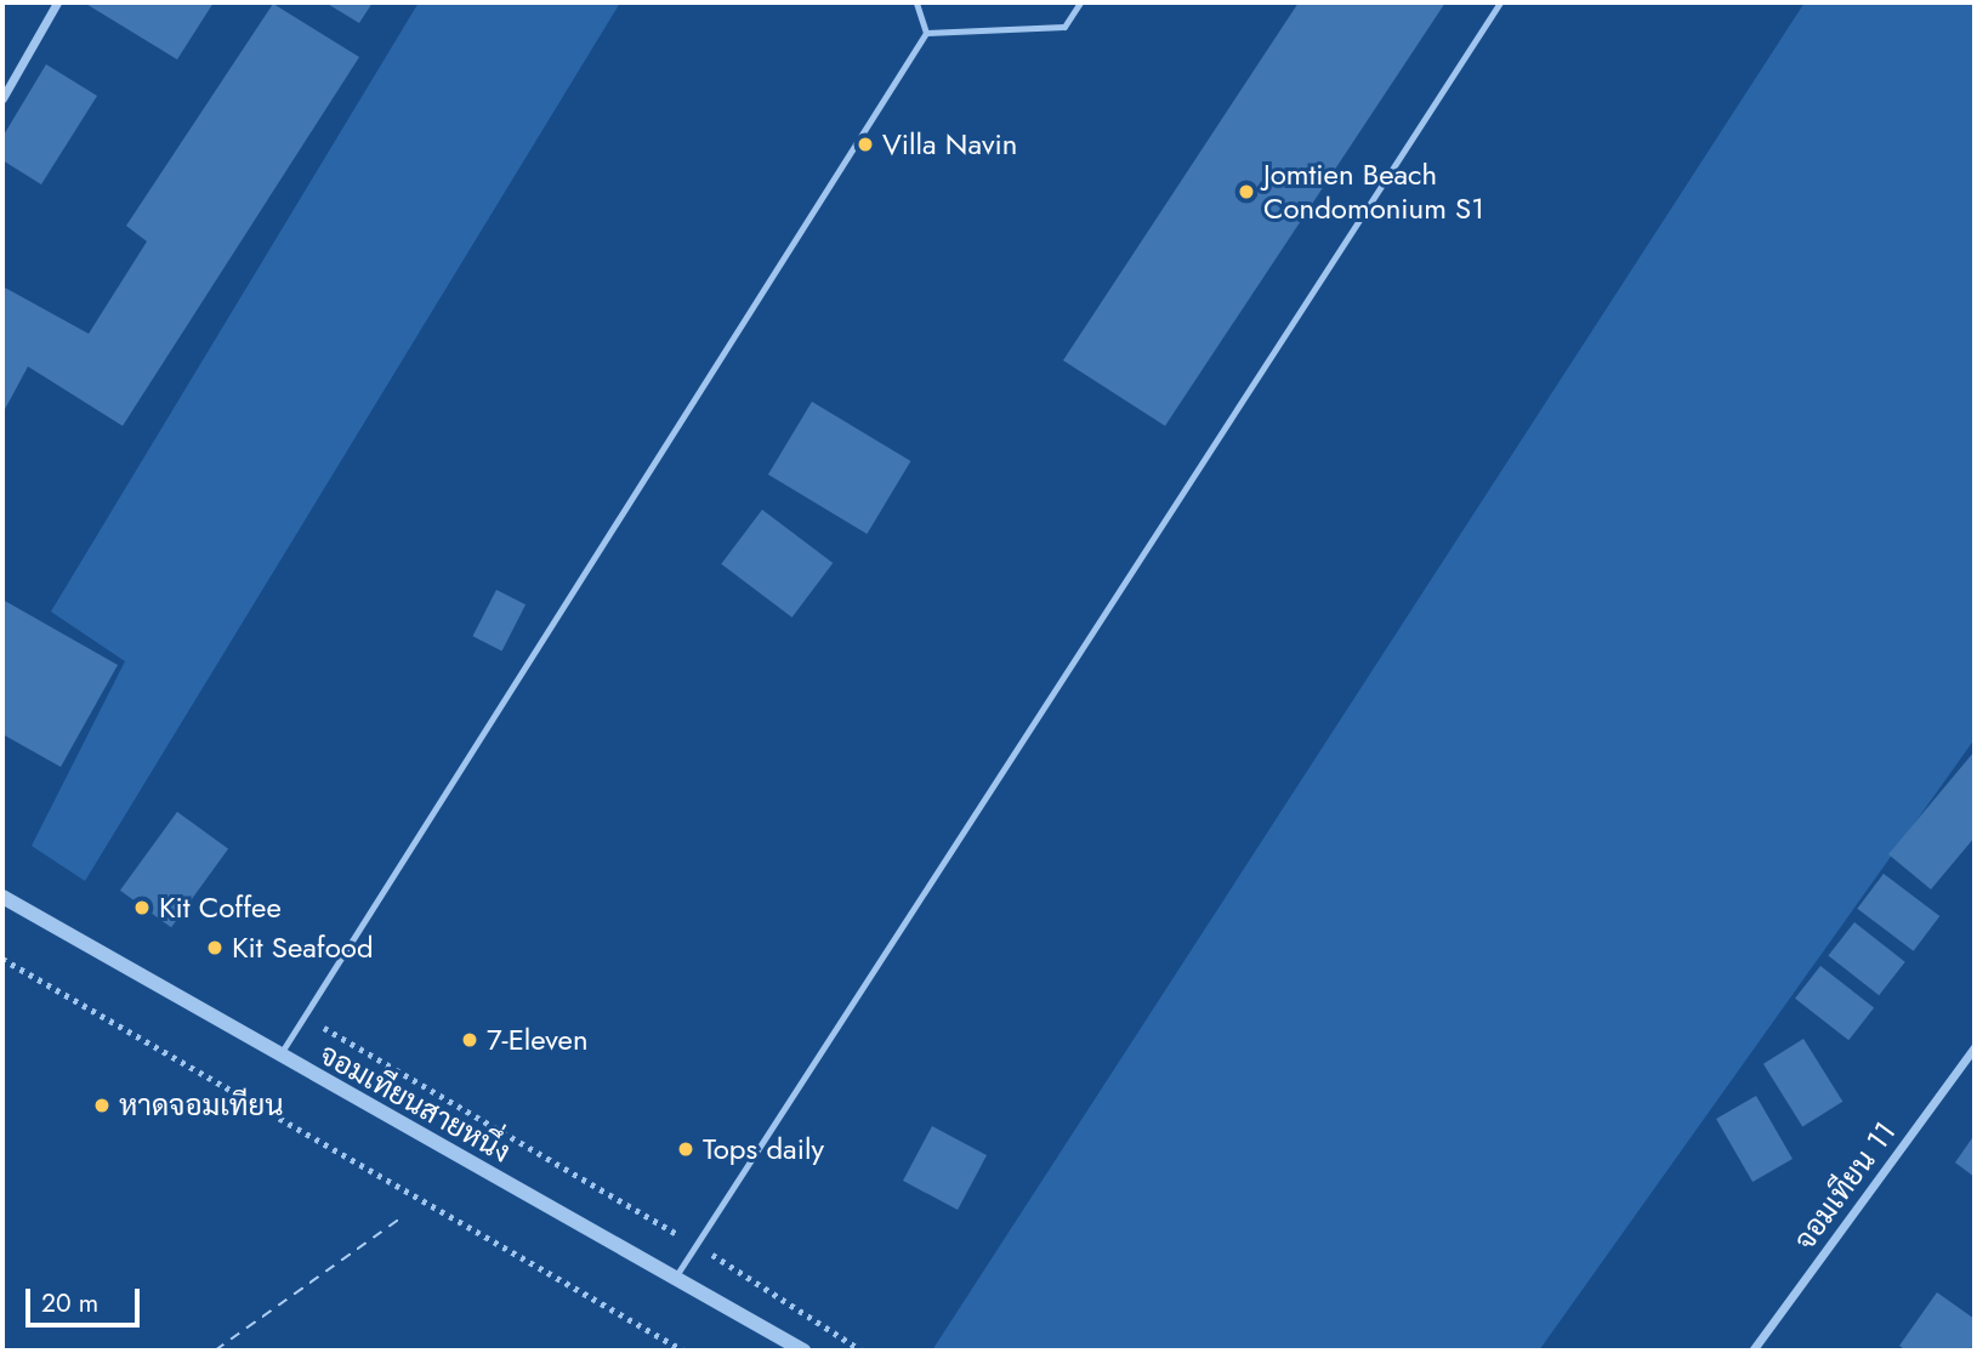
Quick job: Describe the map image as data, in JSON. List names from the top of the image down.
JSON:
{
  "streets": {
    "street": ["จอมเทียนสายหนึ่ง", "จอมเทียน 11"]
  },
  "places": [
    "Villa Navin",
    "Jomtien Beach Condomonium S1",
    "Kit Coffee",
    "Kit Seafood",
    "7-Eleven",
    "หาดจอมเทียน",
    "Tops daily"
  ],
  "scale_bar": "20 m"
}
